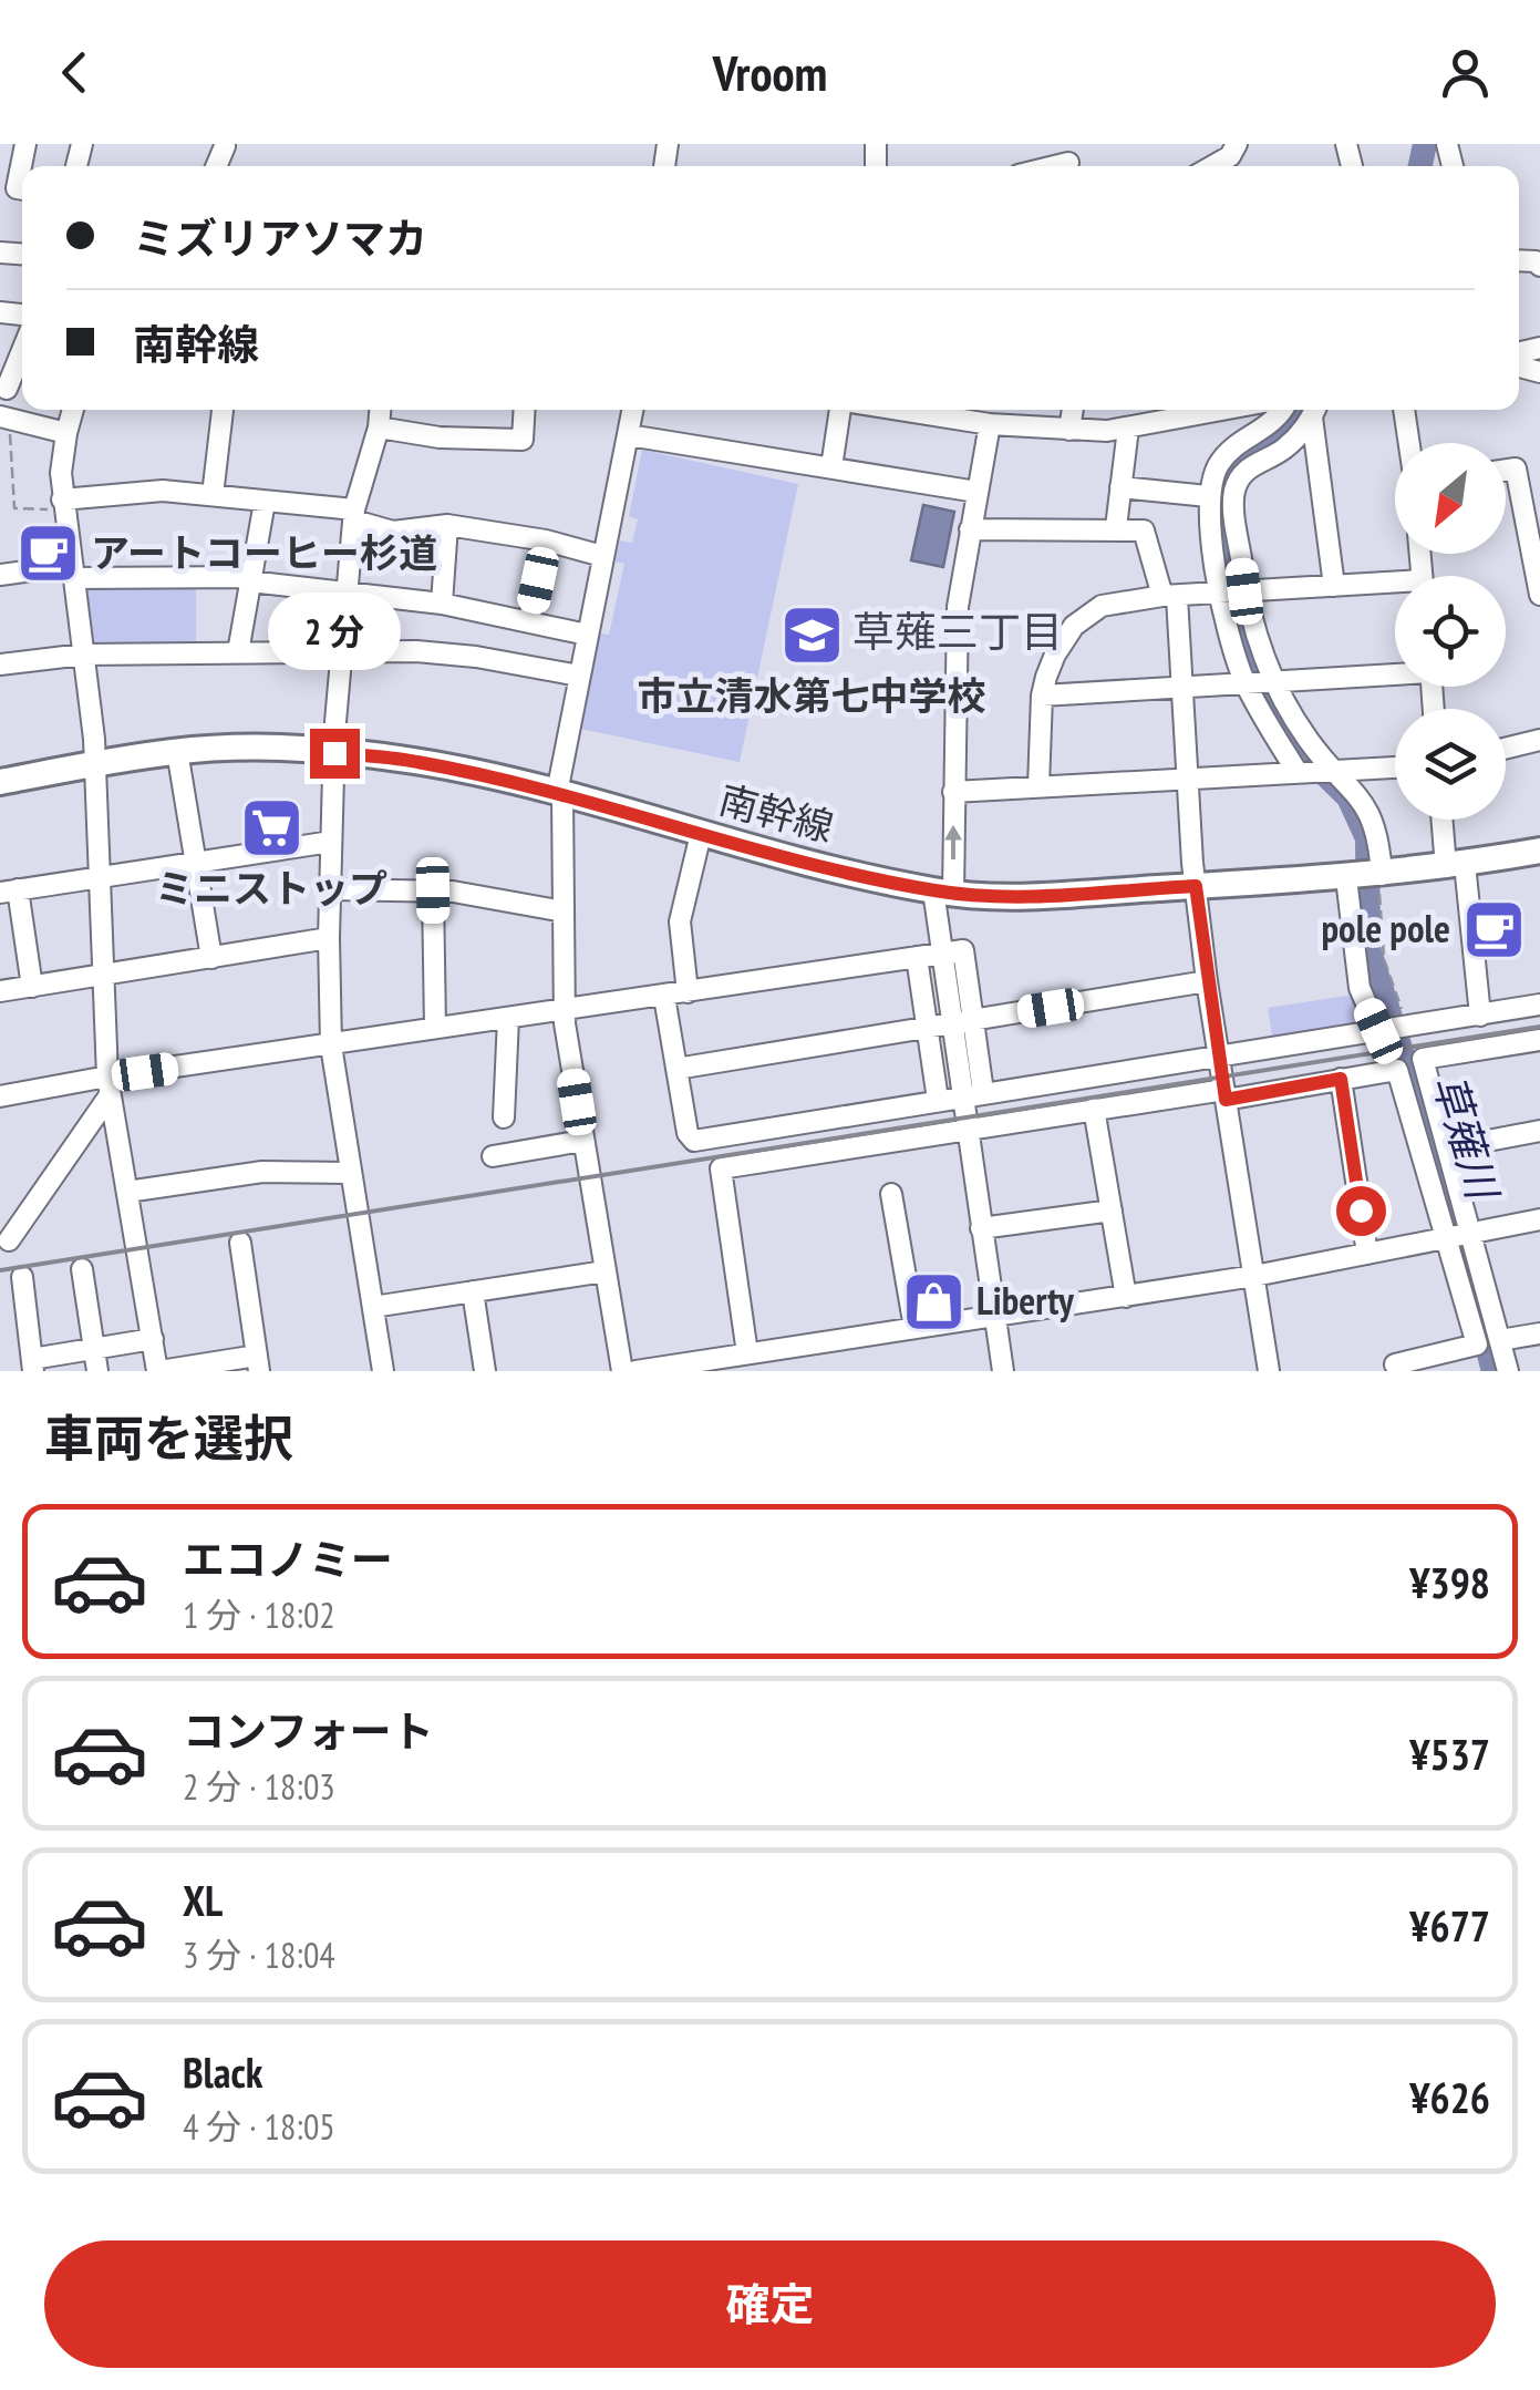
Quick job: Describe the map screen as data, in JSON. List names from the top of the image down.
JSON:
{
  "streets": {
    "main road": ["南幹線"]
  },
  "districts": ["草薙三丁目"],
  "water": ["草薙川"],
  "places": {
    "cafe": ["アートコーヒー杉道", "pole pole"],
    "school or university": ["市立清水第七中学校"],
    "supermarket": ["ミニストップ"],
    "shop": ["Liberty"]
  },
  "north": "bottom left",
  "page": {
    "header": "Vroom",
    "banner": ["ミズリアソマカ", "南幹線"],
    "bubble": "2 分",
    "heading": "車両を選択",
    "list": [
      {
        "name": "エコノミー",
        "note": "1 分 · 18:02",
        "value": "¥398"
      },
      {
        "name": "コンフォート",
        "note": "2 分 · 18:03",
        "value": "¥537"
      },
      {
        "name": "XL",
        "note": "3 分 · 18:04",
        "value": "¥677"
      },
      {
        "name": "Black",
        "note": "4 分 · 18:05",
        "value": "¥626"
      }
    ],
    "buttons": "確定"
  }
}
